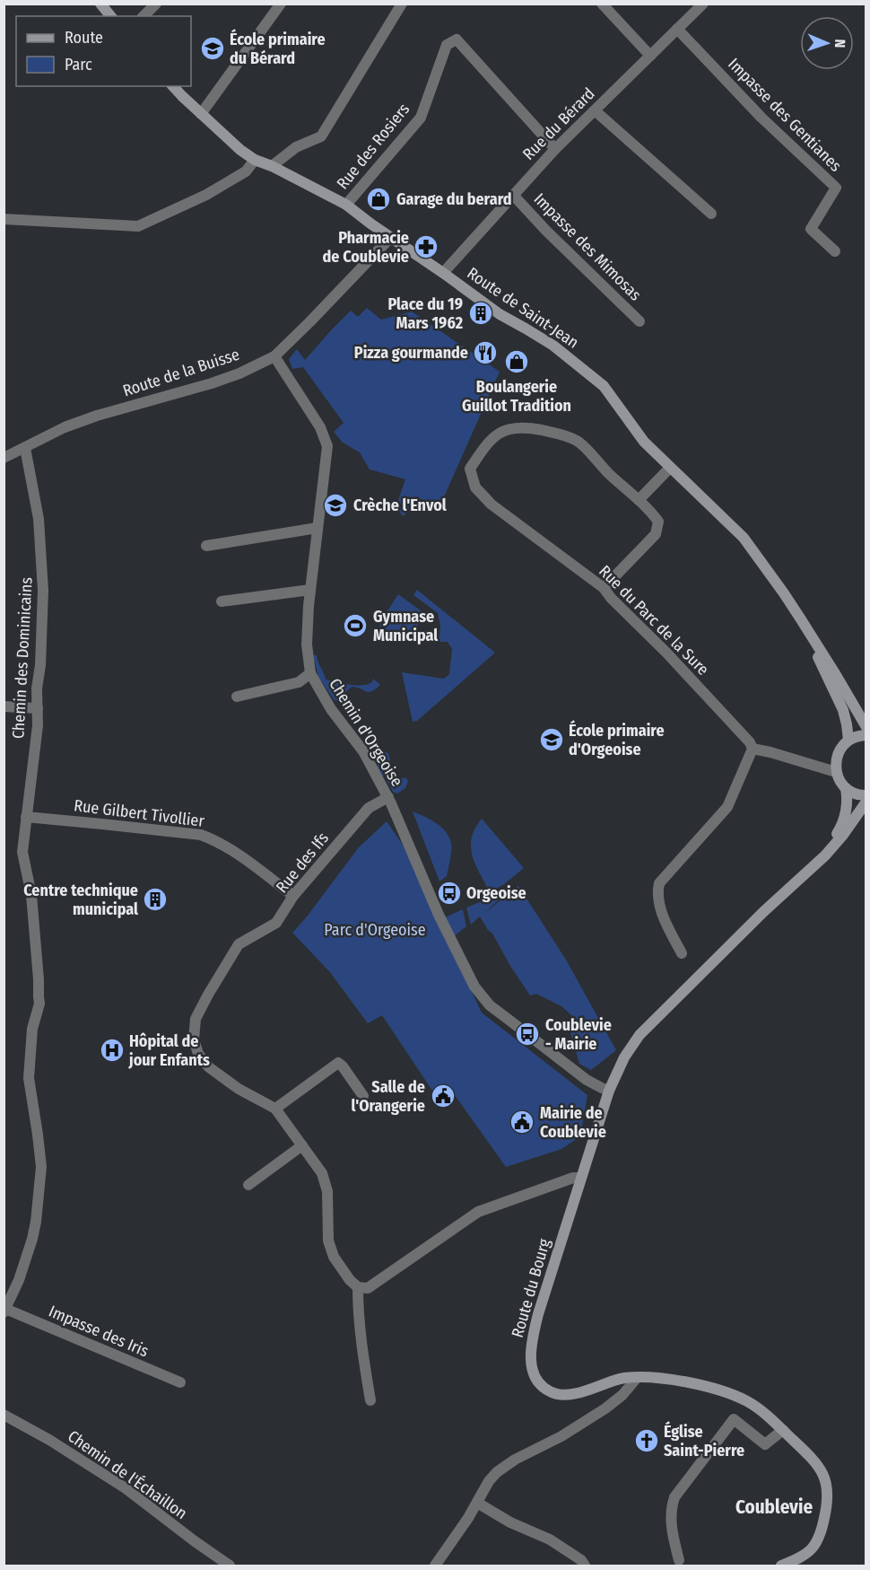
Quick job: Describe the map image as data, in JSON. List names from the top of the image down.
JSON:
{
  "streets": {
    "main road": ["Route de Saint-Jean", "Route du Bourg"],
    "street": [
      "Impasse des Gentianes",
      "Rue du Bérard",
      "Rue des Rosiers",
      "Impasse des Mimosas",
      "Route de la Buisse",
      "Rue du Parc de la Sure",
      "Chemin des Dominicains",
      "Chemin d'Orgeoise",
      "Rue Gilbert Tivollier",
      "Rue des Ifs",
      "Impasse des Iris",
      "Chemin de l'Échaillon"
    ]
  },
  "crossings": [
    ["Impasse des Gentianes", "Rue du Bérard"],
    ["Rue du Bérard", "Rue des Rosiers"],
    ["Rue du Bérard", "Impasse des Mimosas"],
    ["Rue du Bérard", "Route de Saint-Jean"],
    ["Rue des Rosiers", "Route de Saint-Jean"],
    ["Route de Saint-Jean", "Route de la Buisse"],
    ["Route de la Buisse", "Chemin des Dominicains"],
    ["Route de la Buisse", "Chemin d'Orgeoise"],
    ["Chemin des Dominicains", "Rue Gilbert Tivollier"],
    ["Chemin des Dominicains", "Impasse des Iris"],
    ["Chemin d'Orgeoise", "Rue des Ifs"],
    ["Chemin d'Orgeoise", "Route du Bourg"],
    ["Rue Gilbert Tivollier", "Rue des Ifs"]
  ],
  "districts": ["Coublevie"],
  "parks": ["Parc d'Orgeoise"],
  "places": {
    "school or university": ["École primaire du Bérard", "Crèche l'Envol", "École primaire d'Orgeoise"],
    "shop": ["Garage du berard", "Boulangerie Guillot Tradition"],
    "pharmacy": ["Pharmacie de Coublevie"],
    "building": ["Place du 19 Mars 1962", "Centre technique municipal"],
    "restaurant": ["Pizza gourmande"],
    "sports": ["Gymnase Municipal"],
    "bus stop": ["Orgeoise", "Coublevie - Mairie"],
    "hospital": ["Hôpital de jour Enfants"],
    "public building": ["Salle de l'Orangerie", "Mairie de Coublevie"],
    "church": ["Église Saint-Pierre"]
  },
  "legend": ["Route", "Parc"],
  "north": "right"
}
